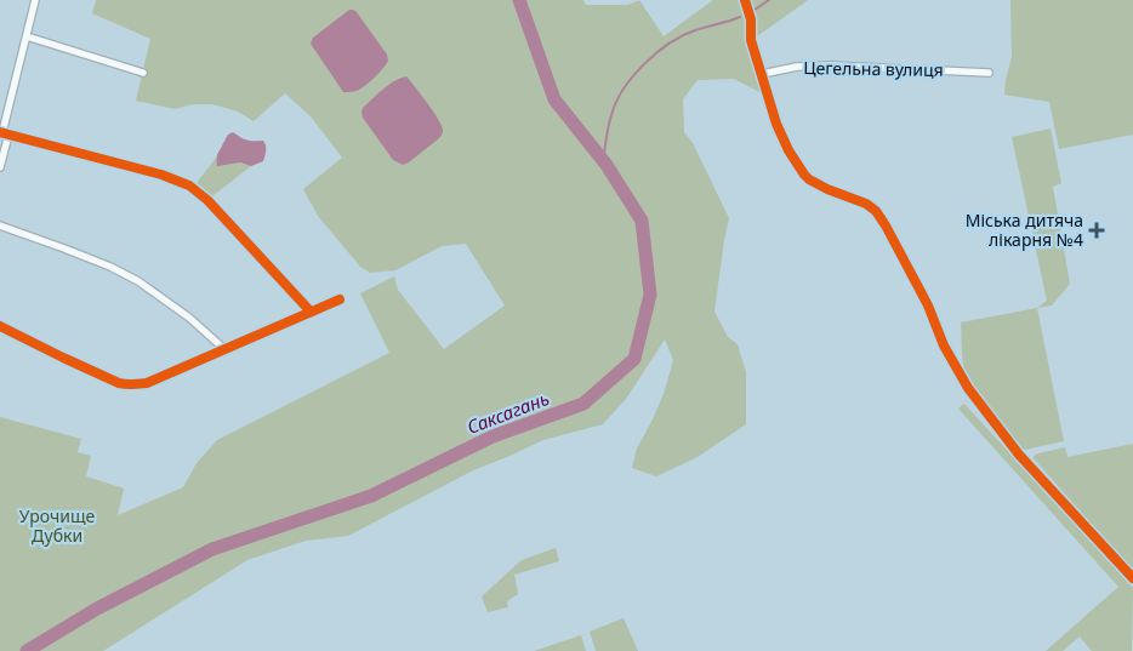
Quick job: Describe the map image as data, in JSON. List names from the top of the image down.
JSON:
{
  "streets": {
    "street": ["Цегельна вулиця"]
  },
  "water": ["Саксагань"],
  "parks": ["Урочище Дубки"],
  "places": {
    "health": ["Міська дитяча лікарня №4"]
  }
}
